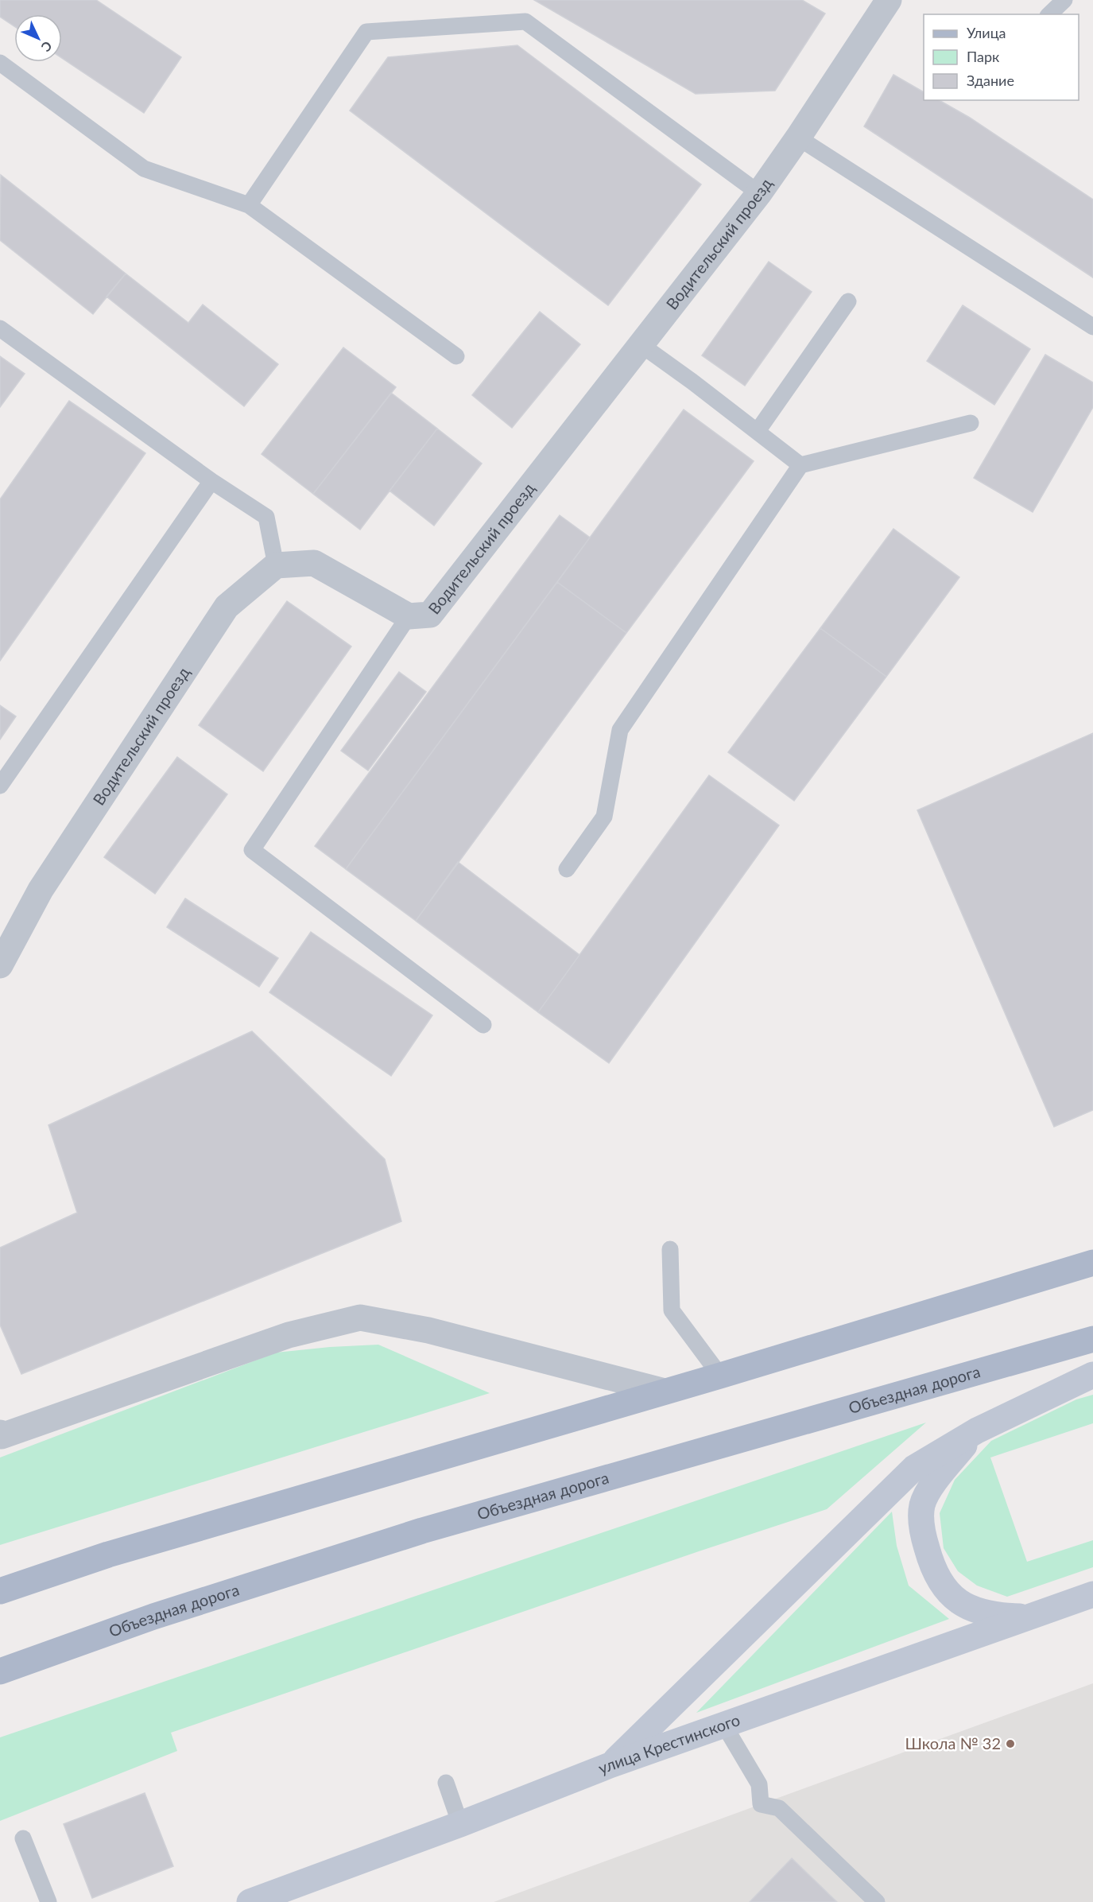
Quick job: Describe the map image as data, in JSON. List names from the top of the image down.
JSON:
{
  "streets": {
    "main road": ["Объездная дорога"],
    "street": ["Водительский проезд", "улица Крестинского"]
  },
  "places": ["Школа № 32"],
  "legend": ["Улица", "Парк", "Здание"],
  "north": "bottom right"
}
